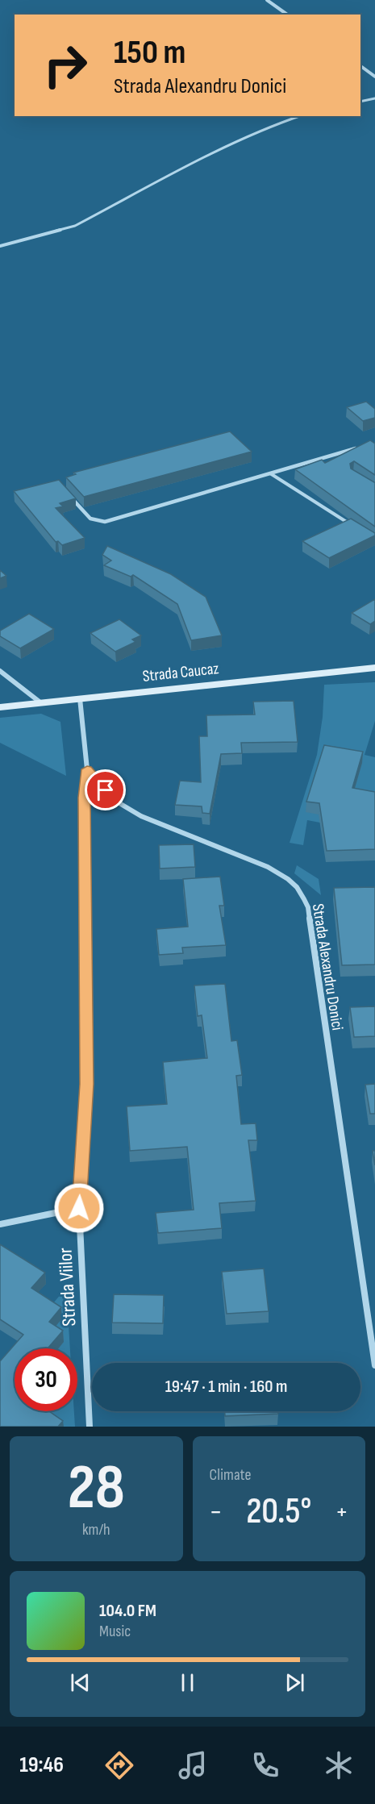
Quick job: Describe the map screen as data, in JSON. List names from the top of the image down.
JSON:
{
  "streets": {
    "street": ["Strada Caucaz", "Strada Alexandru Donici", "Strada Viilor"]
  },
  "crossings": [
    ["Strada Alexandru Donici", "Strada Viilor"]
  ],
  "page": {
    "turn": ["150 m", "Strada Alexandru Donici"],
    "limit": "30",
    "trip": "19:47 · 1 min · 160 m",
    "tile": [
      ["28", "km/h"],
      "Climate"
    ],
    "heat": ["−", "20.5°", "+"],
    "song": ["104.0 FM", "Music"],
    "tabs": "19:46"
  }
}
